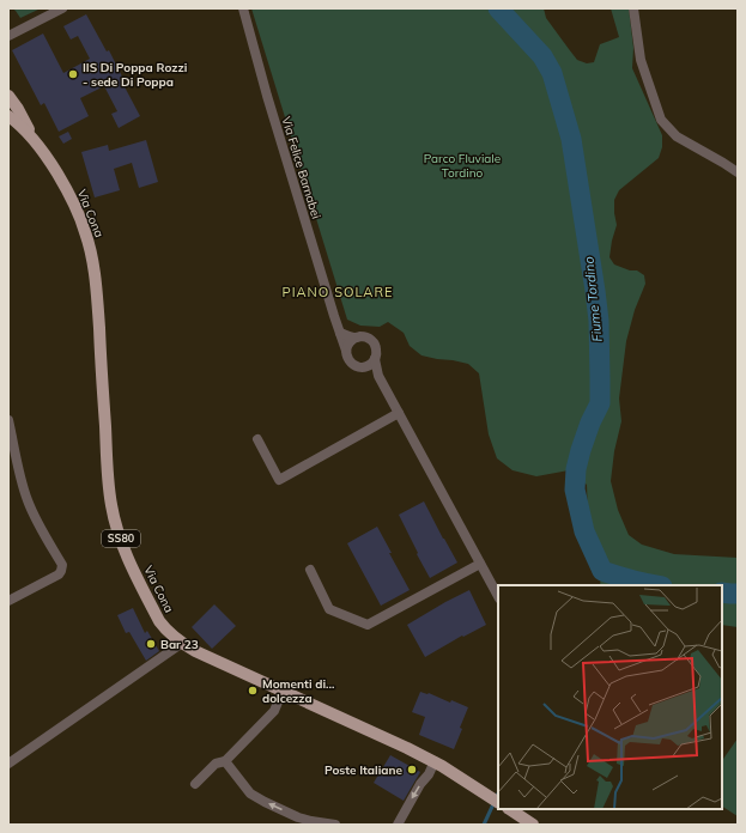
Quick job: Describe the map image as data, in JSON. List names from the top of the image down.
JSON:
{
  "streets": {
    "main road": ["Via Cona", "SS80"],
    "street": ["Via Felice Barnabei"]
  },
  "districts": ["PIANO SOLARE"],
  "water": ["Fiume Tordino"],
  "parks": ["Parco Fluviale Tordino"],
  "places": [
    "IIS Di Poppa Rozzi - sede Di Poppa",
    "Bar 23",
    "Momenti di... dolcezza",
    "Poste Italiane"
  ]
}
